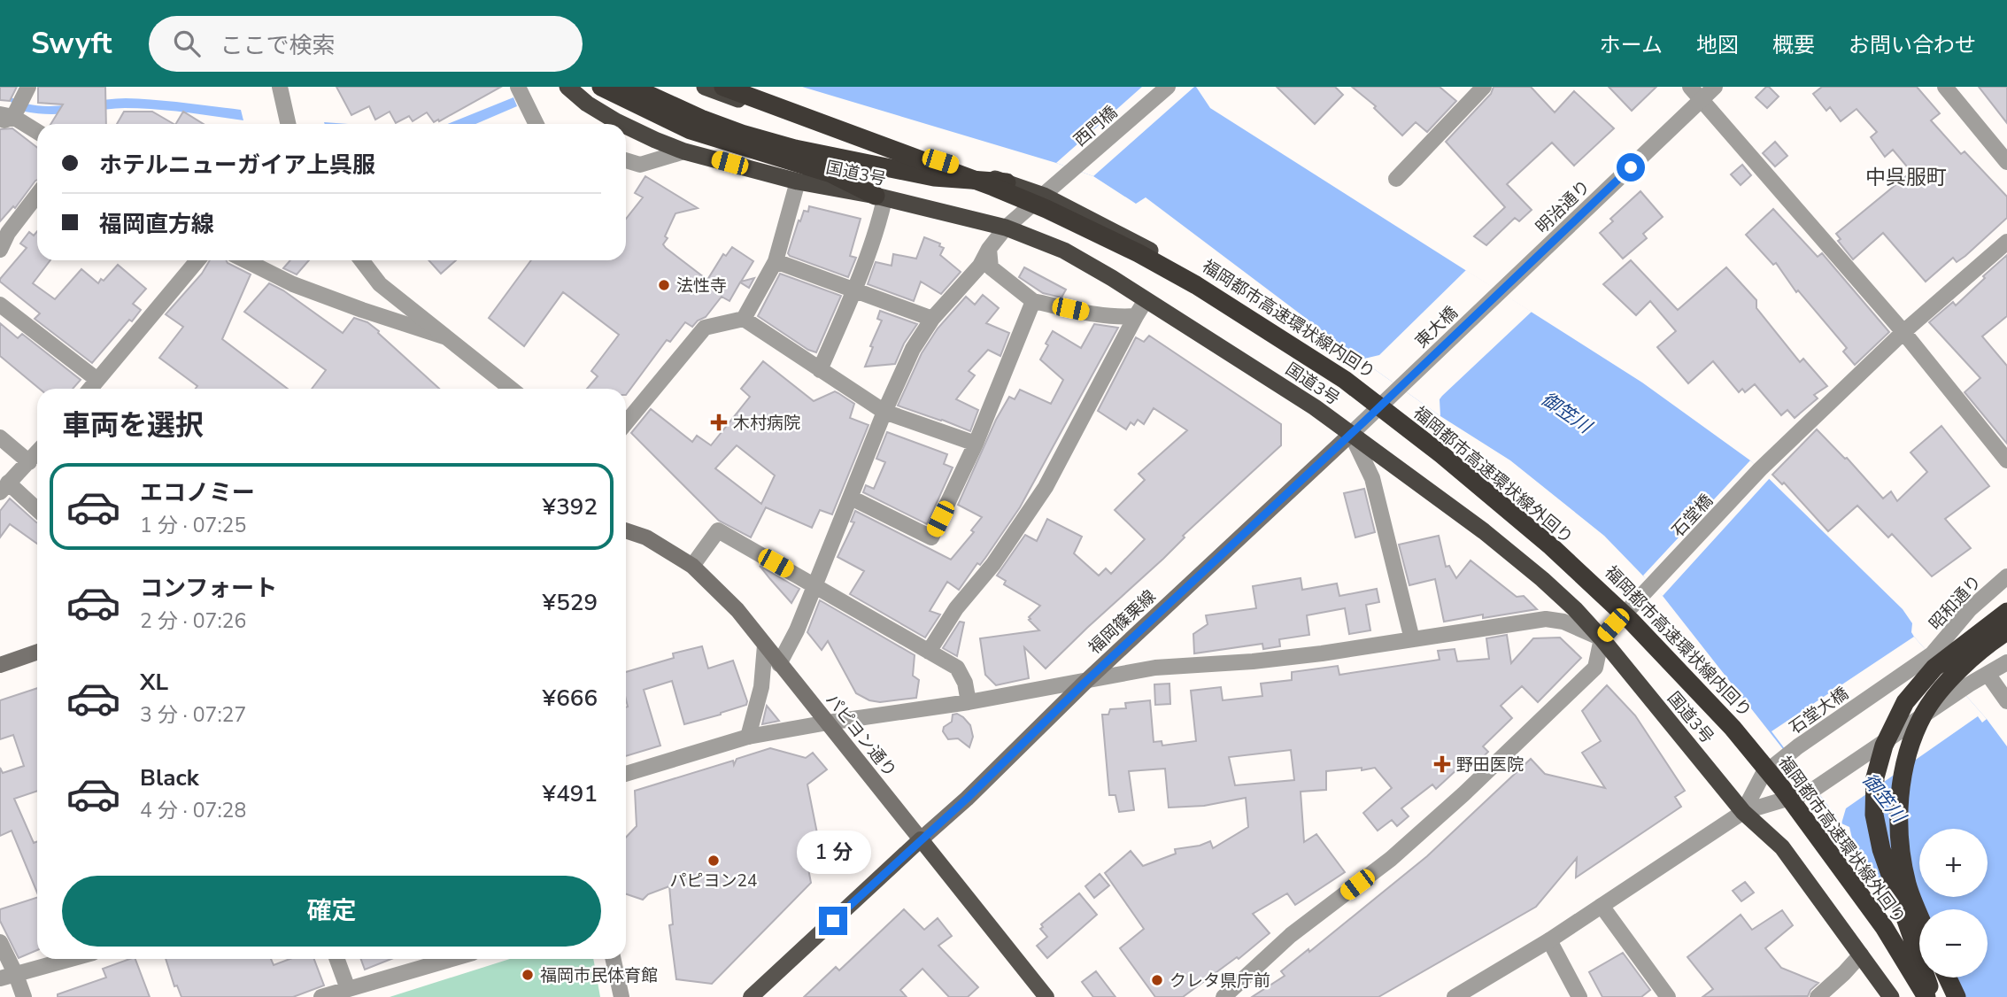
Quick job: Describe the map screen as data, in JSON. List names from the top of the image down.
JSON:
{
  "streets": {
    "highway": ["国道3号", "福岡都市高速環状線内回り", "福岡都市高速環状線外回り"],
    "main road": ["福岡篠栗線", "パピヨン通り"],
    "street": [
      "西門橋",
      "明治通り",
      "東大橋",
      "石堂橋",
      "昭和通り",
      "石堂大橋"
    ]
  },
  "crossings": [
    ["西門橋", "国道3号"],
    ["西門橋", "パピヨン通り"],
    ["国道3号", "福岡都市高速環状線内回り"],
    ["国道3号", "東大橋"],
    ["国道3号", "福岡都市高速環状線外回り"],
    ["国道3号", "石堂橋"],
    ["国道3号", "福岡篠栗線"],
    ["国道3号", "石堂大橋"],
    ["明治通り", "東大橋"],
    ["福岡都市高速環状線内回り", "福岡都市高速環状線外回り"],
    ["昭和通り", "石堂大橋"],
    ["福岡篠栗線", "パピヨン通り"]
  ],
  "districts": ["中呉服町"],
  "water": ["御笠川"],
  "places": {
    "other": [
      "法性寺",
      "パピヨン24",
      "福岡市民体育館",
      "クレタ県庁前"
    ],
    "health": ["木村病院", "野田医院"]
  },
  "page": {
    "header": "Swyft",
    "search": "ここで検索",
    "nav": [
      "ホーム",
      "地図",
      "概要",
      "お問い合わせ"
    ],
    "banner": ["ホテルニューガイア上呉服", "福岡直方線"],
    "heading": "車両を選択",
    "list": [
      {
        "name": "エコノミー",
        "note": "1 分 · 07:25",
        "value": "¥392"
      },
      {
        "name": "コンフォート",
        "note": "2 分 · 07:26",
        "value": "¥529"
      },
      {
        "name": "XL",
        "note": "3 分 · 07:27",
        "value": "¥666"
      },
      {
        "name": "Black",
        "note": "4 分 · 07:28",
        "value": "¥491"
      }
    ],
    "map_buttons": ["+", "−"],
    "bubble": "1 分",
    "buttons": "確定"
  }
}
